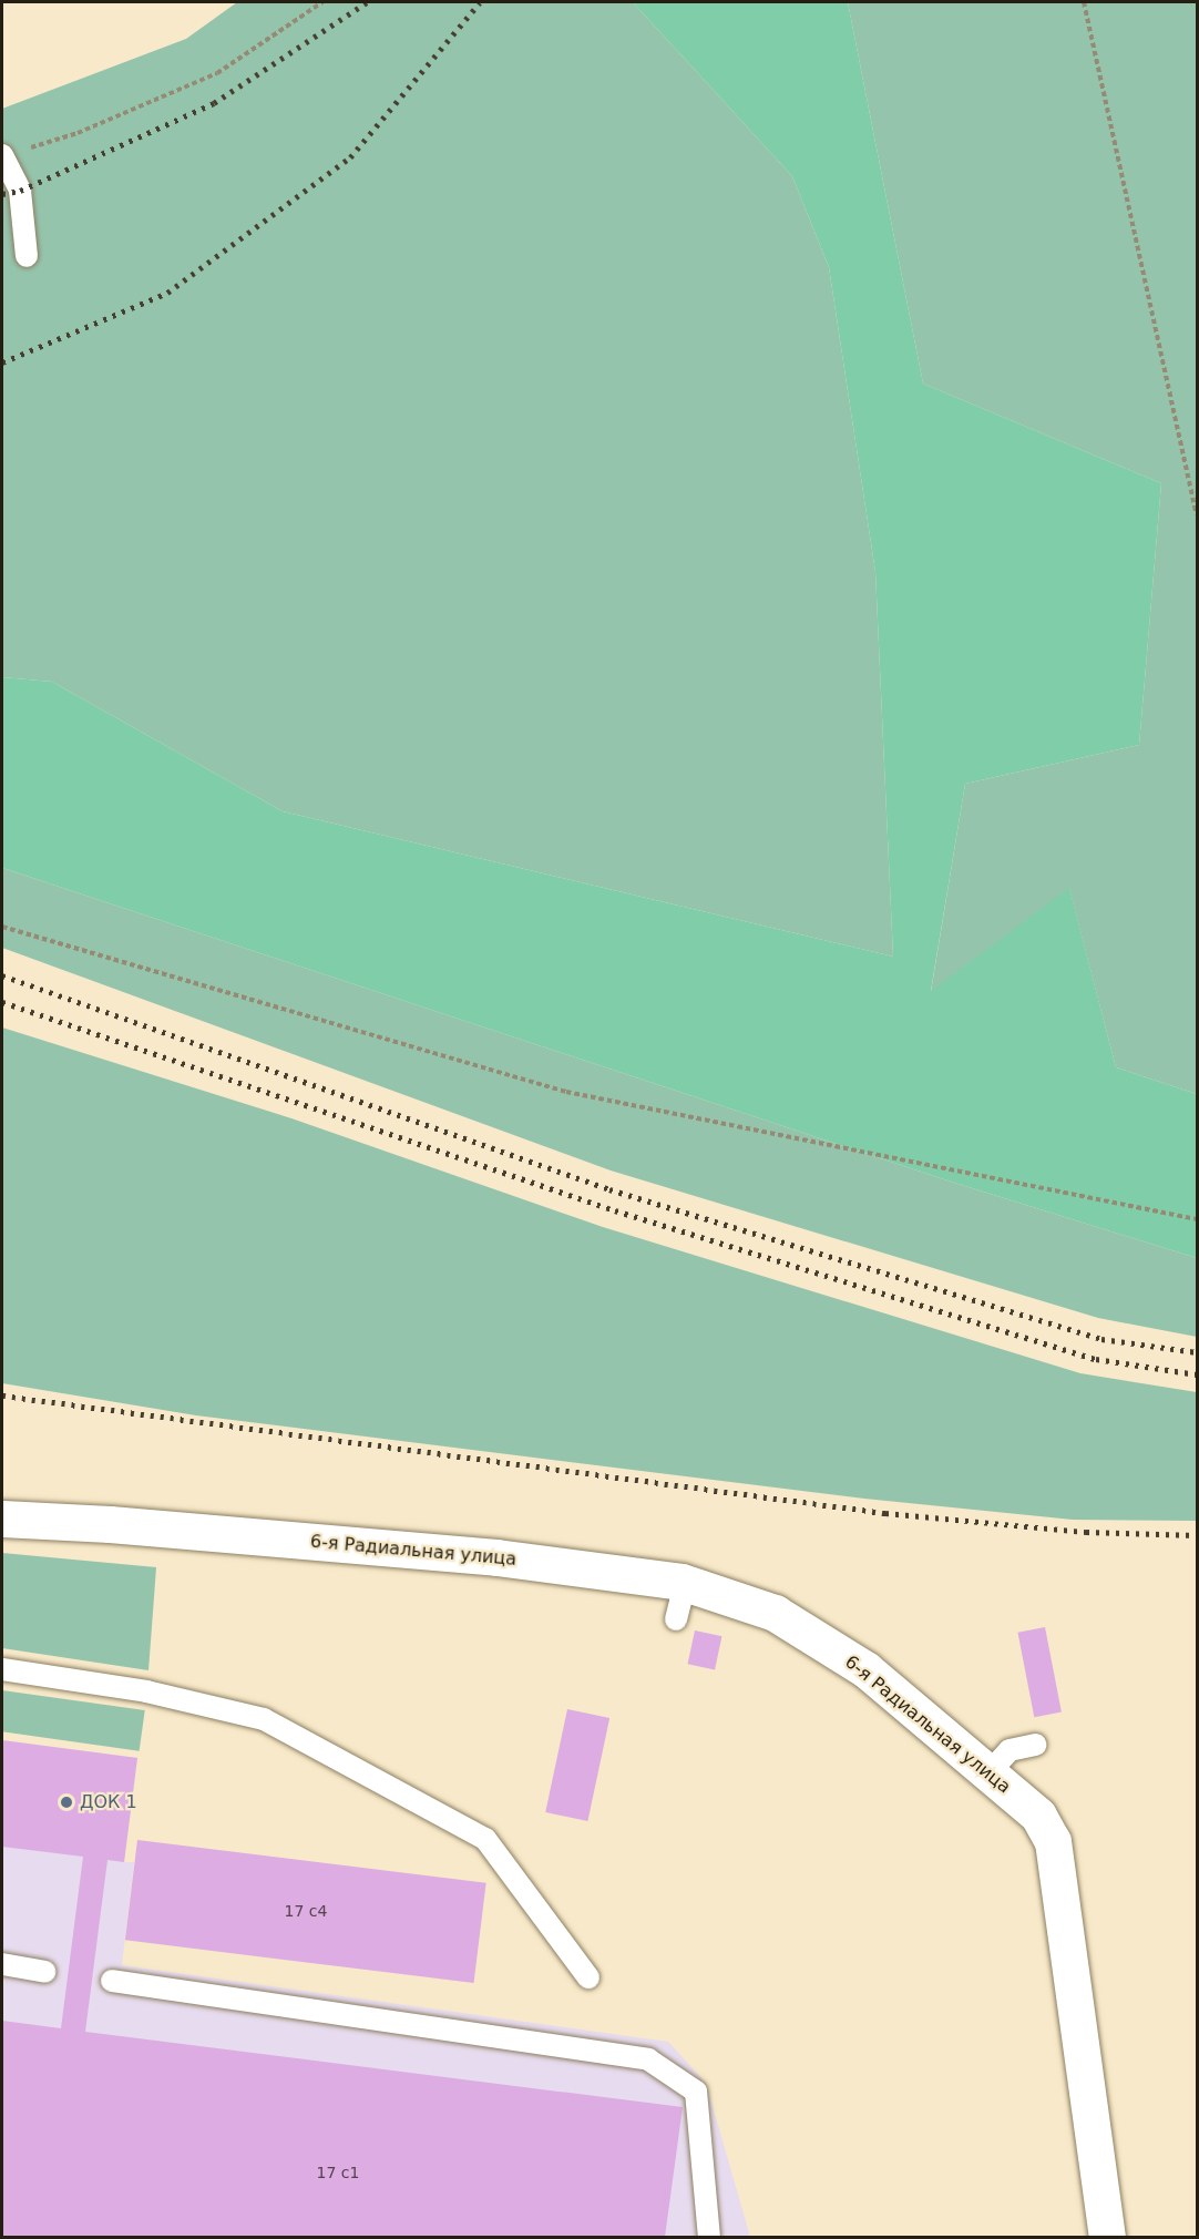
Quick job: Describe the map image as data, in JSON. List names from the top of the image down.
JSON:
{
  "streets": {
    "street": ["6-я Радиальная улица"]
  },
  "places": ["ДОК 1"],
  "house_numbers": ["17 с4", "17 с1"]
}
